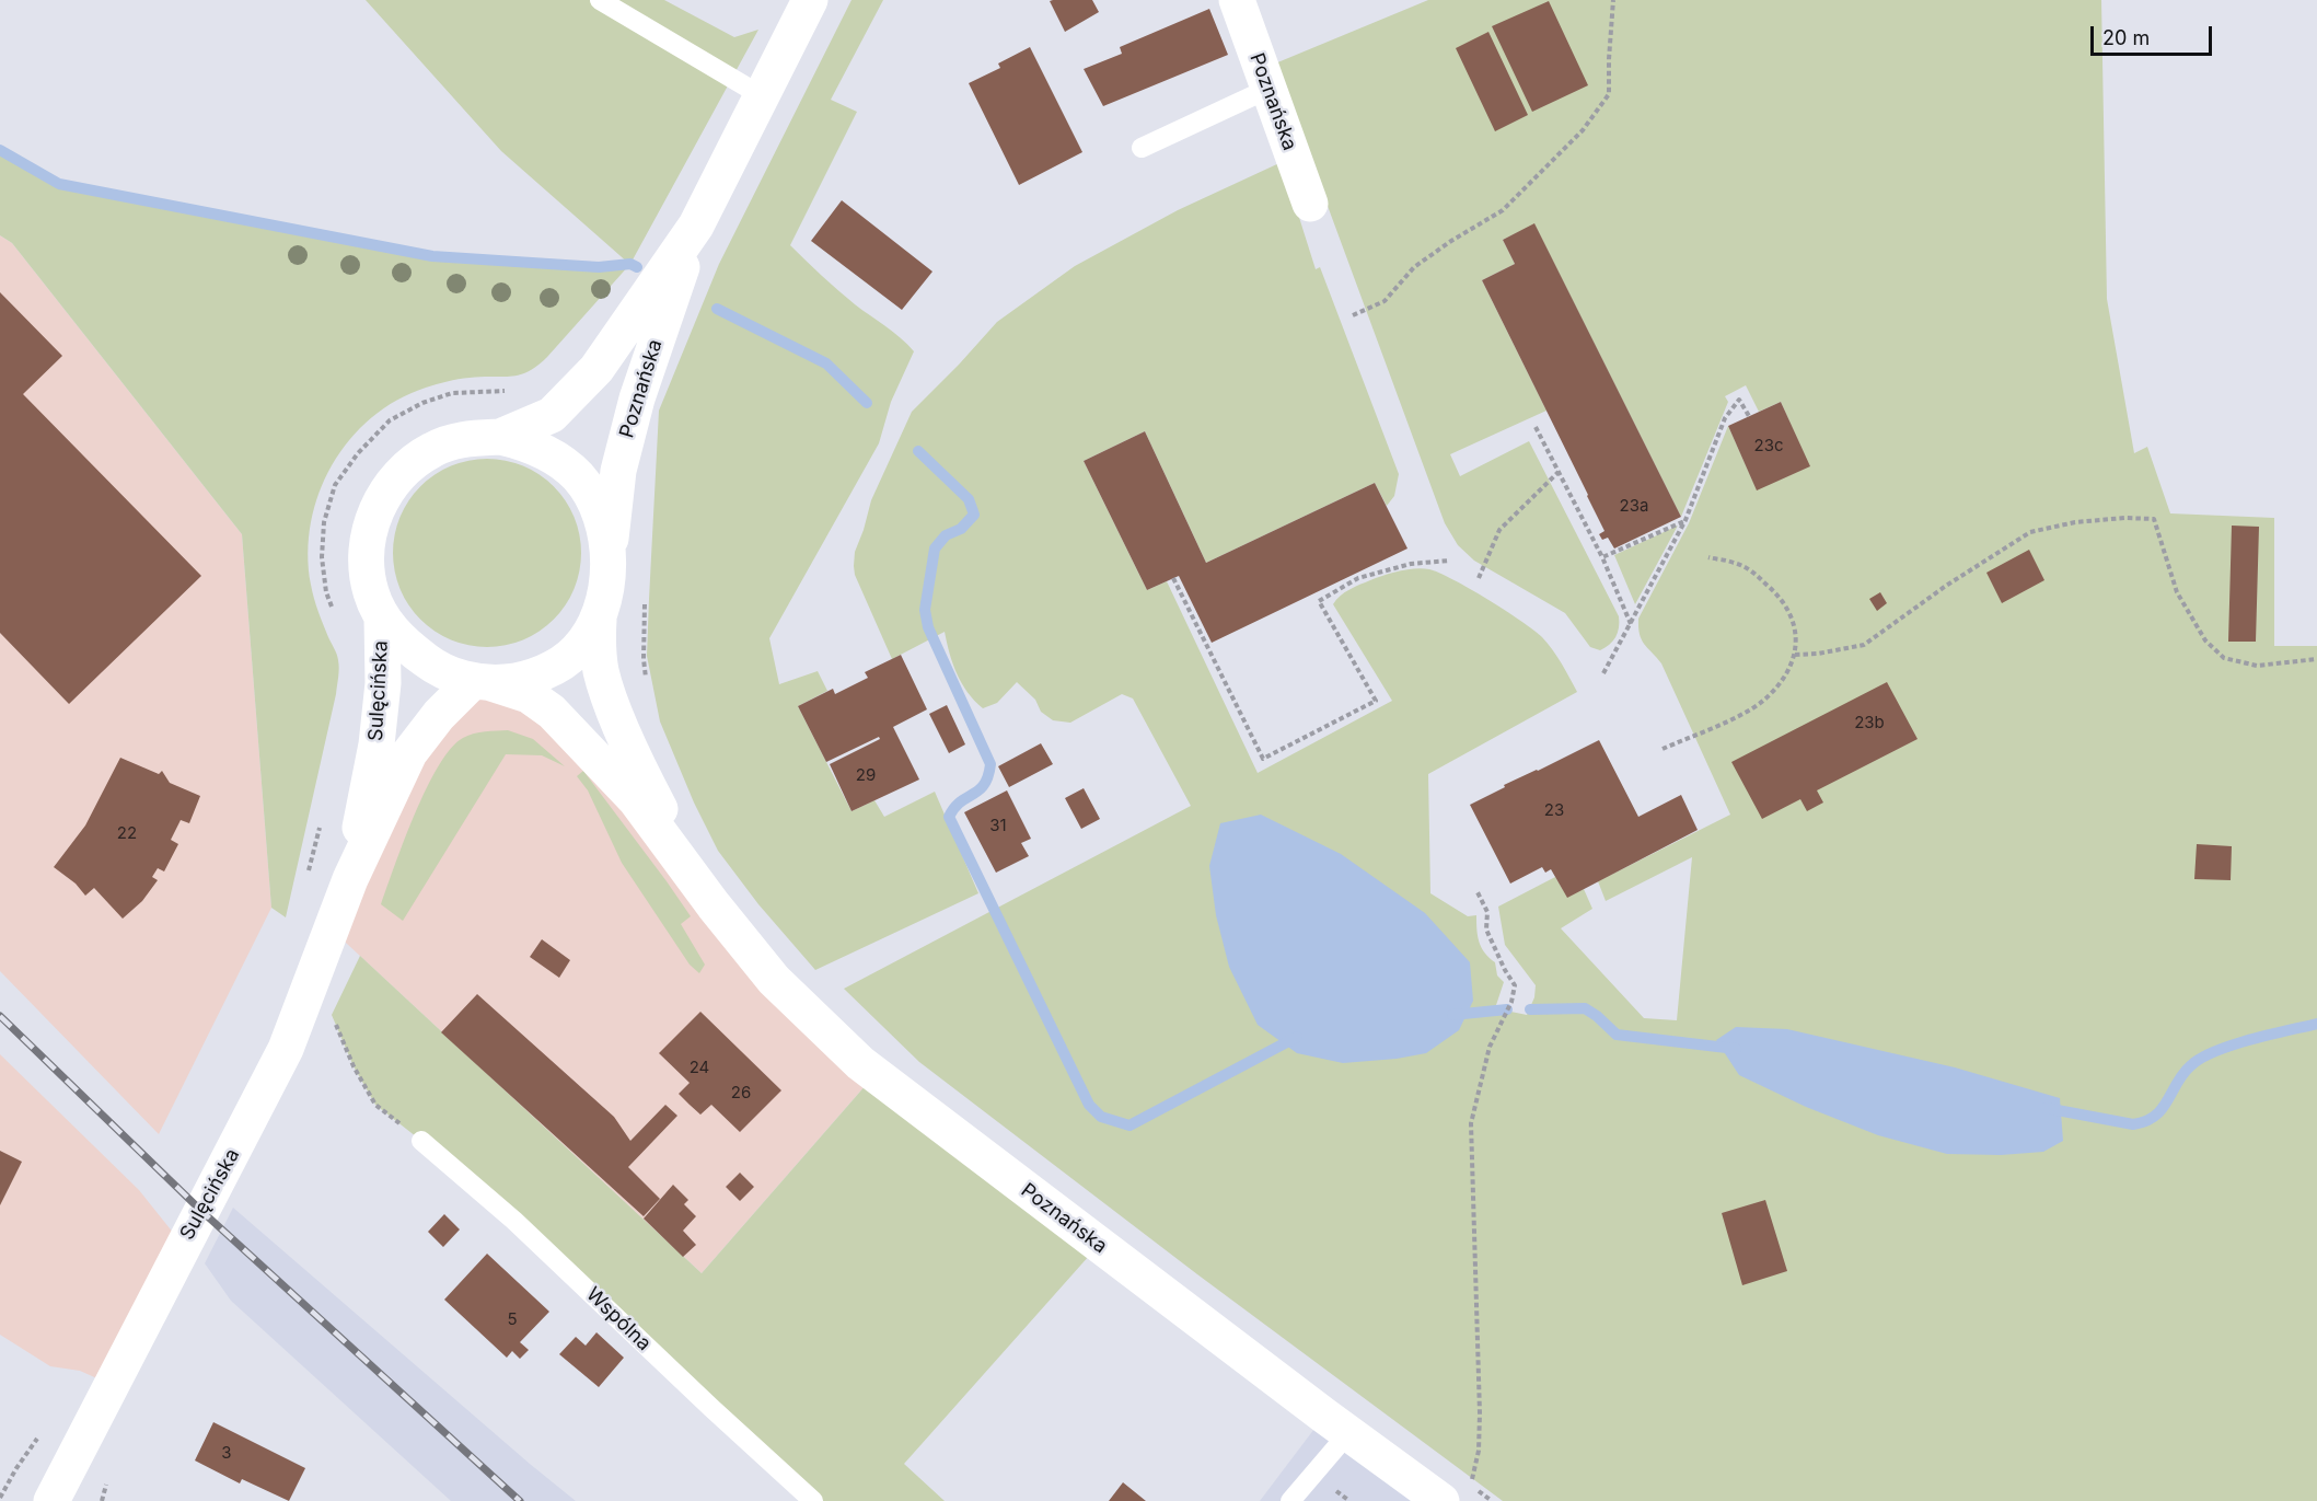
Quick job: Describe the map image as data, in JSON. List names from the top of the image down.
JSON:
{
  "streets": {
    "main road": ["Poznańska", "Sulęcińska"],
    "lane": ["Wspólna"]
  },
  "crossings": [
    ["Poznańska", "Sulęcińska"]
  ],
  "house_numbers": [
    "23c",
    "23a",
    "23b",
    "29",
    "23",
    "31",
    "22",
    "24",
    "26",
    "5",
    "3"
  ],
  "scale_bar": "20 m"
}
